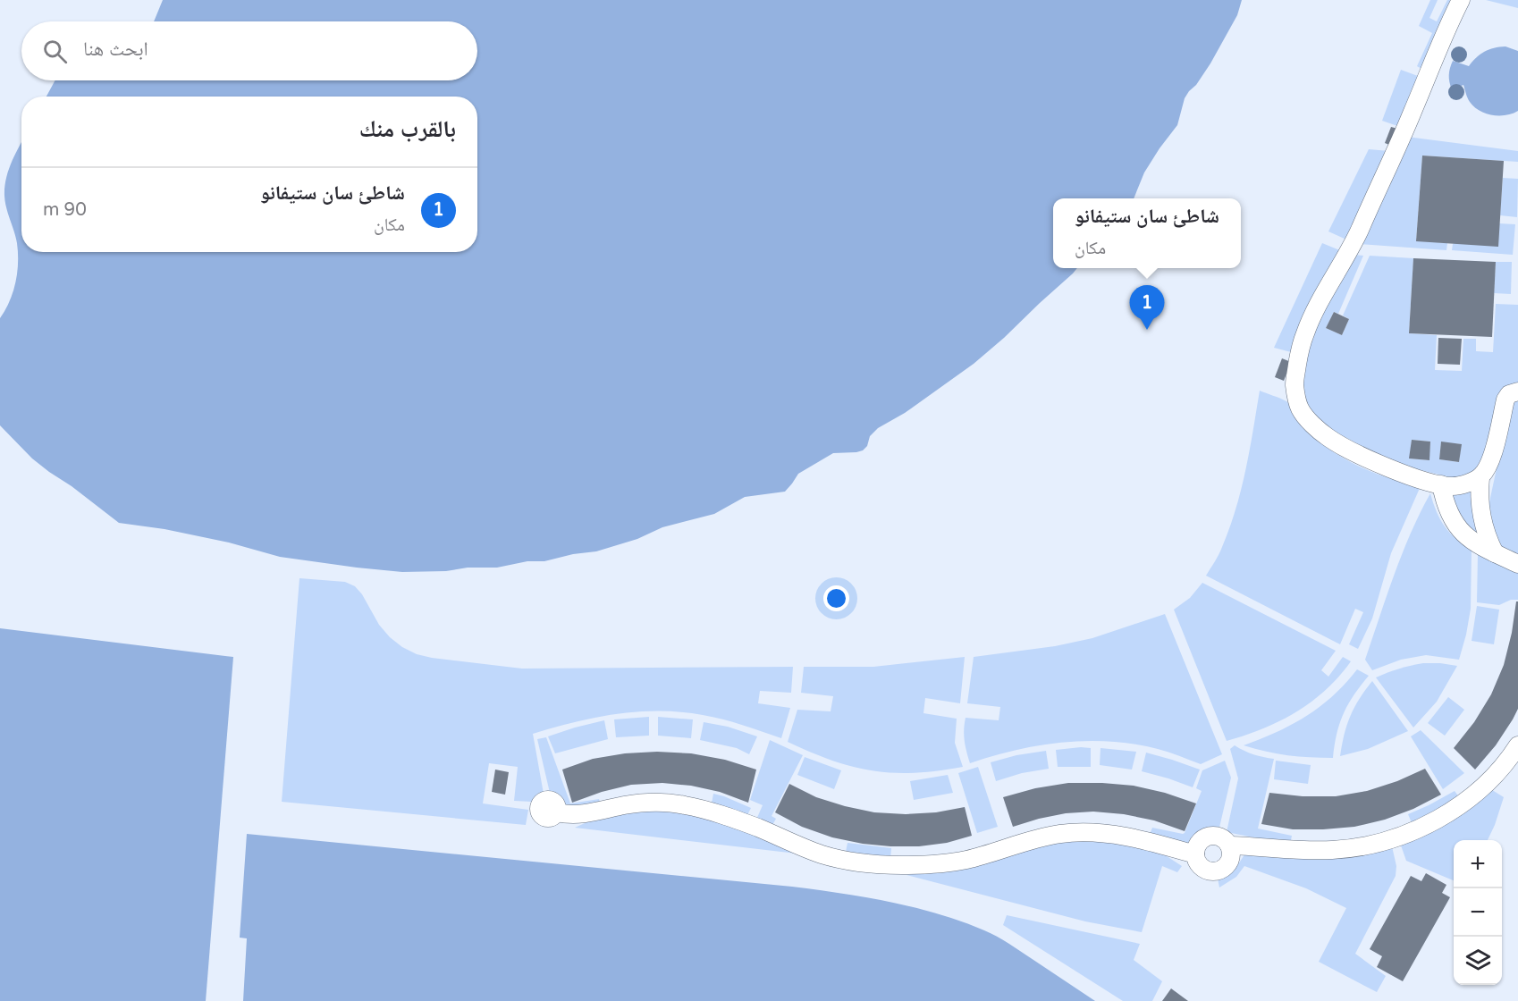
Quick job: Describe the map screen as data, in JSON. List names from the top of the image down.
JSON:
{
  "page": {
    "search": "ابحث هنا",
    "heading": "بالقرب منك",
    "list": [
      {
        "mark": "1",
        "name": "شاطئ سان ستيفانو",
        "note": "مكان",
        "value": "90 m"
      }
    ],
    "popup": ["شاطئ سان ستيفانو", "مكان"],
    "pins": "1",
    "map_buttons": ["+", "−"]
  }
}
